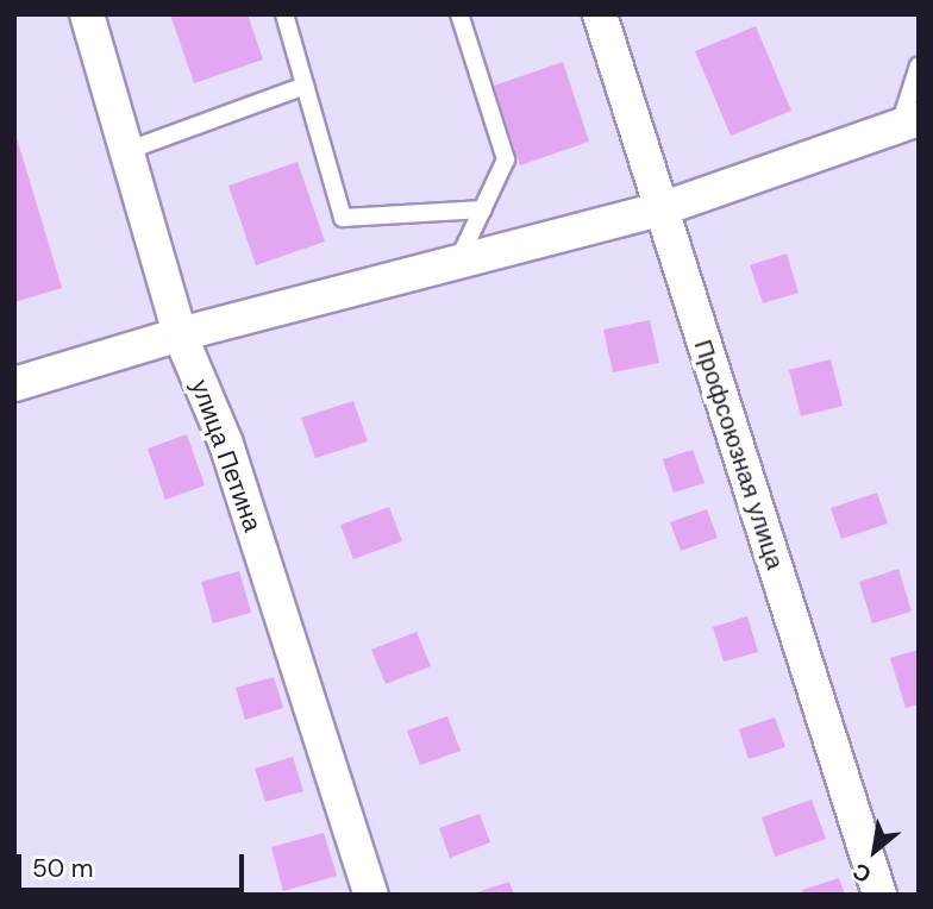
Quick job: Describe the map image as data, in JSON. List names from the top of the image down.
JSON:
{
  "streets": {
    "street": ["Профсоюзная улица", "улица Петина"]
  },
  "scale_bar": "50 m",
  "north": "bottom left"
}
